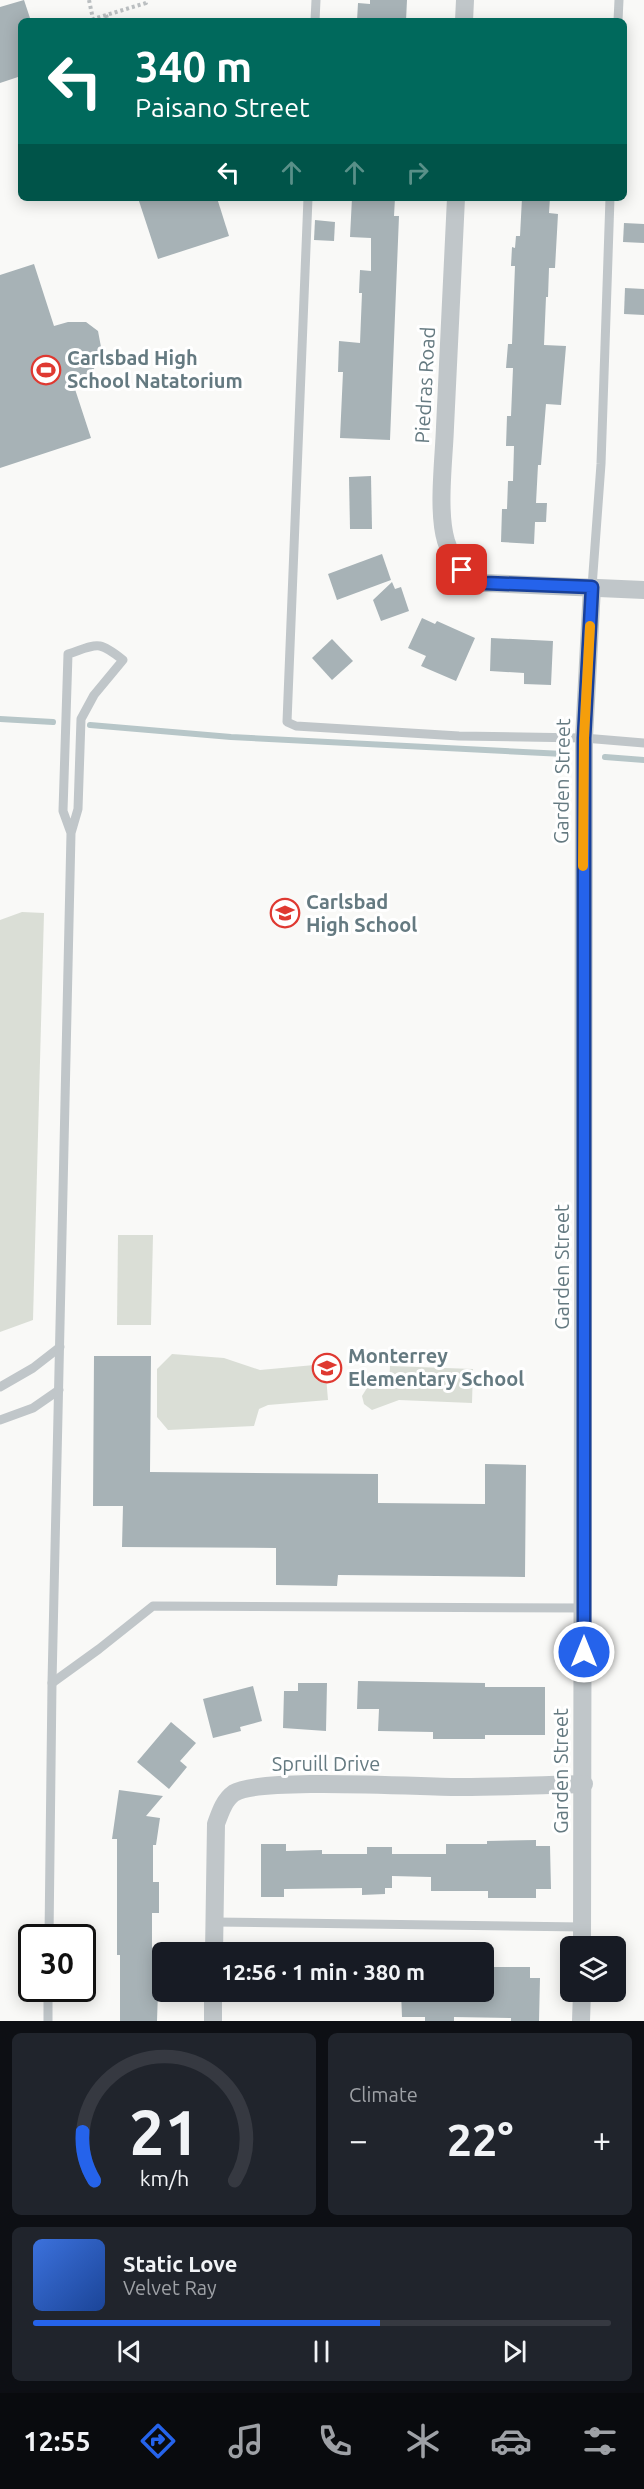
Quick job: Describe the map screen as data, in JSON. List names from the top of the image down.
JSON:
{
  "streets": {
    "street": ["Piedras Road", "Garden Street", "Spruill Drive"]
  },
  "crossings": [
    ["Piedras Road", "Garden Street"],
    ["Garden Street", "Spruill Drive"]
  ],
  "places": {
    "sports": ["Carlsbad High School Natatorium"],
    "school or university": ["Carlsbad High School", "Monterrey Elementary School"]
  },
  "page": {
    "turn": ["340 m", "Paisano Street"],
    "limit": "30",
    "trip": "12:56 · 1 min · 380 m",
    "tile": "Climate",
    "heat": ["−", "22°", "+"],
    "song": ["Static Love", "Velvet Ray"],
    "tabs": "12:55",
    "gauge": ["21", "km/h"]
  }
}
